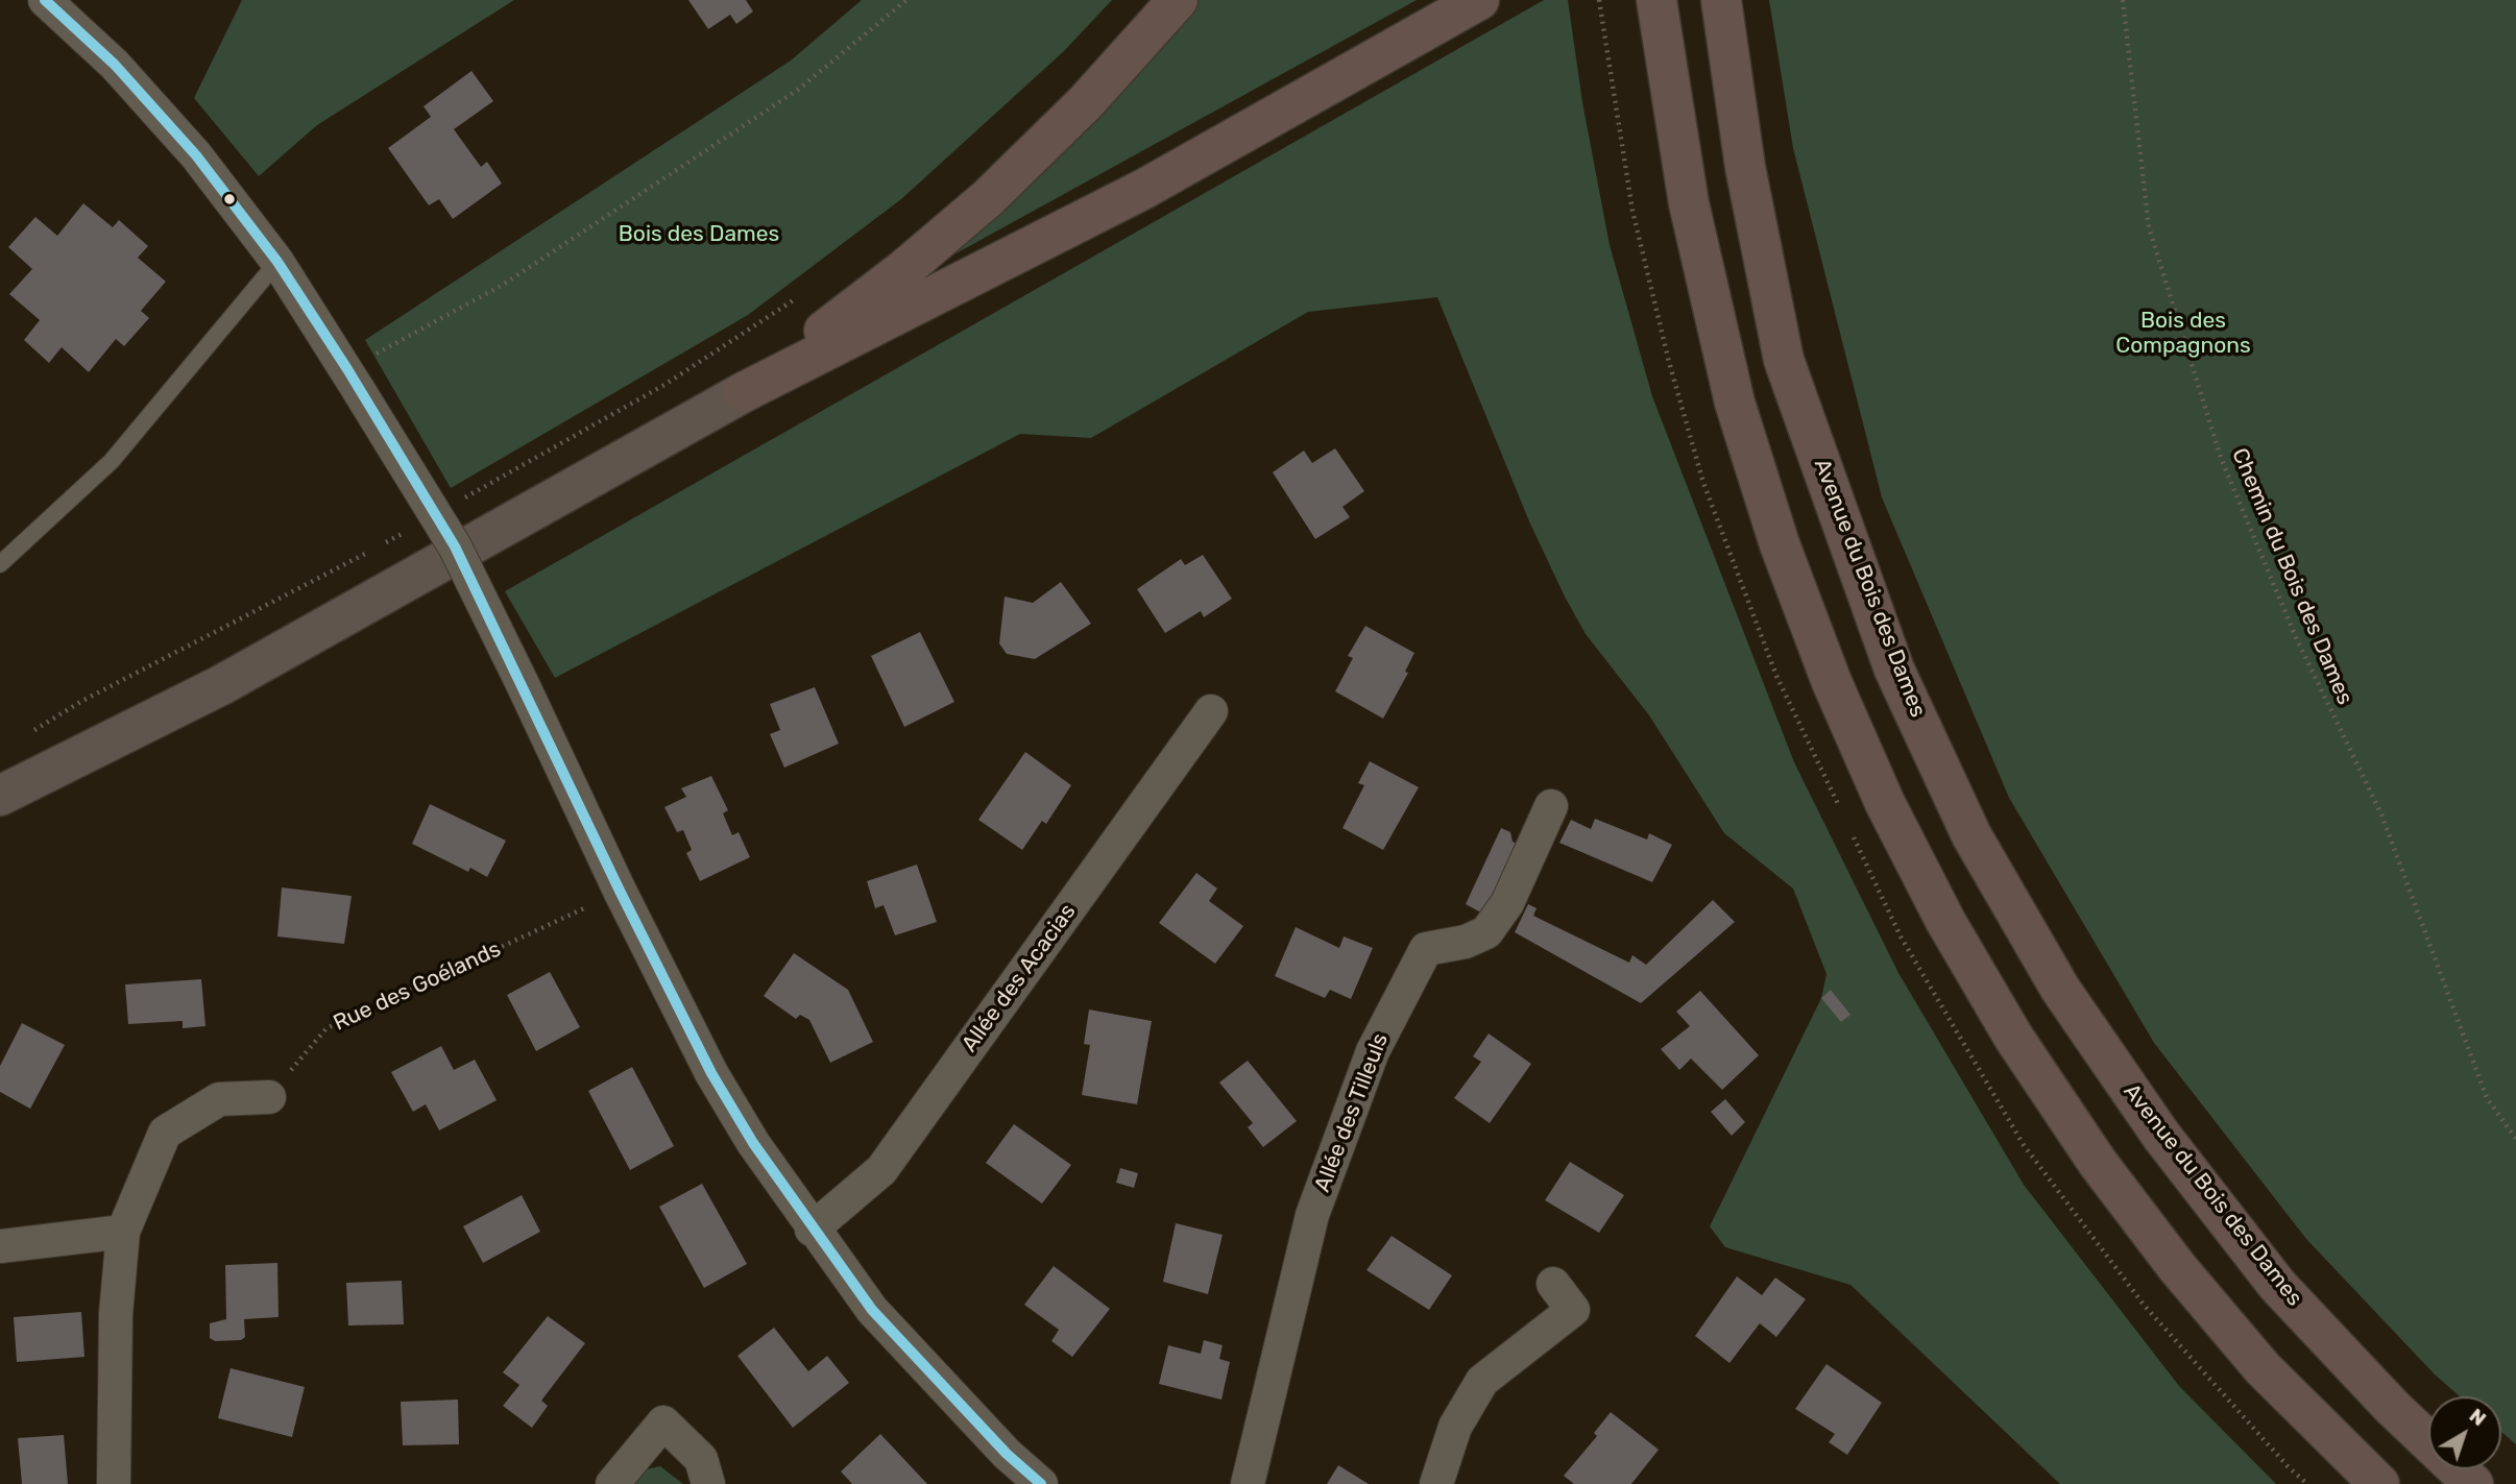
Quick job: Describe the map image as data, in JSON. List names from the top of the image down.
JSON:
{
  "streets": {
    "highway": ["Avenue du Bois des Dames"],
    "street": ["Allée des Acacias", "Allée des Tilleuls"],
    "path": ["Chemin du Bois des Dames", "Rue des Goélands"]
  },
  "parks": ["Bois des Dames", "Bois des Compagnons"],
  "north": "top right"
}
